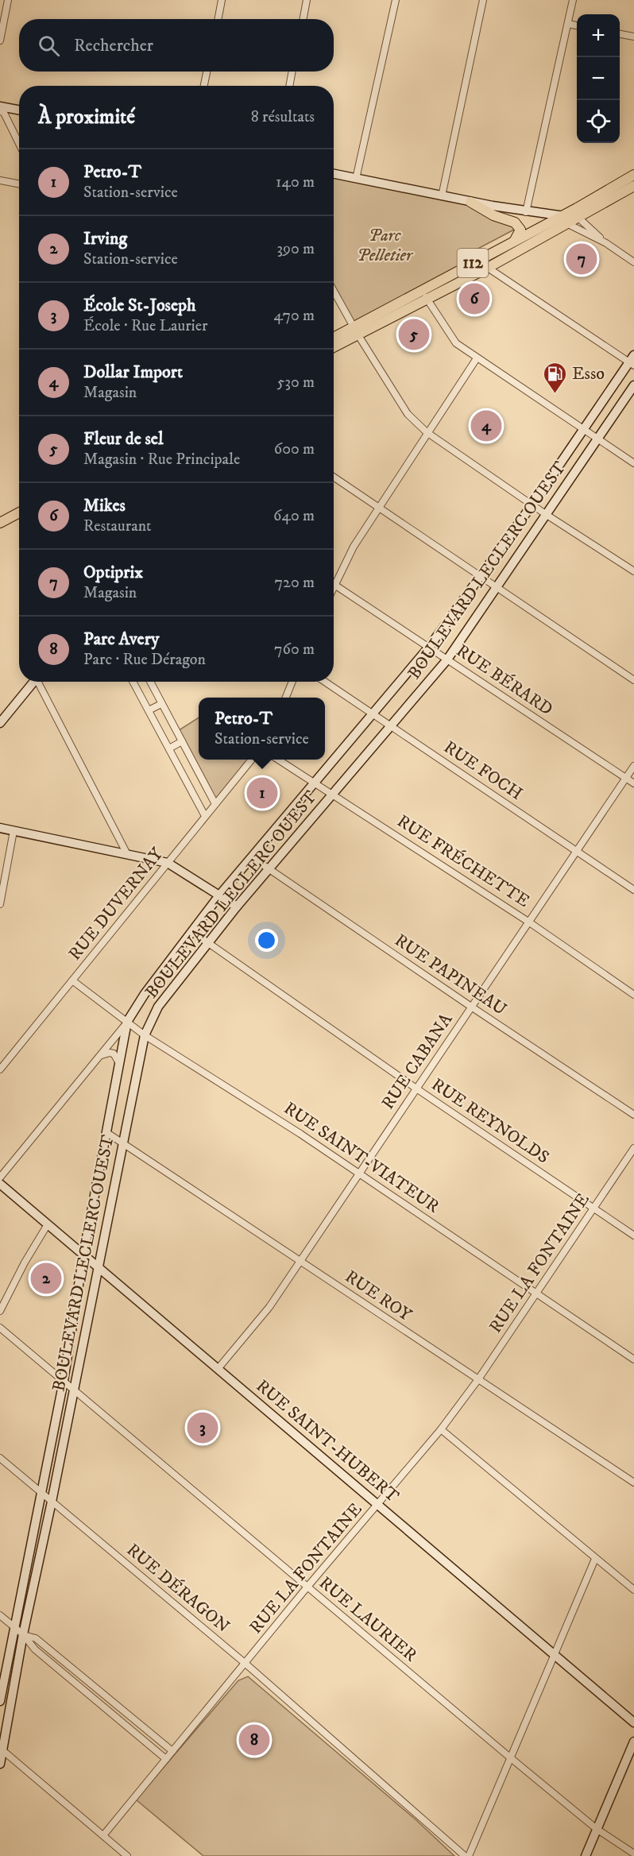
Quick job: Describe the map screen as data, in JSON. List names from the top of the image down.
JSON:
{
  "streets": {
    "main road": ["112"],
    "street": [
      "BOULEVARD LECLERC OUEST",
      "RUE BÉRARD",
      "RUE FOCH",
      "RUE FRÉCHETTE",
      "RUE DUVERNAY",
      "RUE PAPINEAU",
      "RUE CABANA",
      "RUE REYNOLDS",
      "RUE SAINT-VIATEUR",
      "RUE LA FONTAINE",
      "RUE ROY",
      "RUE SAINT-HUBERT",
      "RUE DÉRAGON",
      "RUE LAURIER"
    ]
  },
  "crossings": [
    ["BOULEVARD LECLERC OUEST", "RUE BÉRARD"],
    ["BOULEVARD LECLERC OUEST", "RUE FOCH"],
    ["BOULEVARD LECLERC OUEST", "RUE FRÉCHETTE"],
    ["BOULEVARD LECLERC OUEST", "RUE PAPINEAU"],
    ["BOULEVARD LECLERC OUEST", "RUE REYNOLDS"],
    ["BOULEVARD LECLERC OUEST", "RUE SAINT-VIATEUR"],
    ["BOULEVARD LECLERC OUEST", "RUE ROY"],
    ["BOULEVARD LECLERC OUEST", "RUE SAINT-HUBERT"],
    ["BOULEVARD LECLERC OUEST", "RUE DÉRAGON"],
    ["BOULEVARD LECLERC OUEST", "RUE LAURIER"],
    ["RUE BÉRARD", "RUE CABANA"],
    ["RUE FOCH", "RUE CABANA"],
    ["RUE FRÉCHETTE", "RUE CABANA"],
    ["RUE DUVERNAY", "RUE SAINT-VIATEUR"],
    ["RUE PAPINEAU", "RUE CABANA"],
    ["RUE CABANA", "RUE REYNOLDS"],
    ["RUE CABANA", "RUE SAINT-VIATEUR"],
    ["RUE CABANA", "RUE ROY"],
    ["RUE CABANA", "RUE SAINT-HUBERT"],
    ["RUE REYNOLDS", "RUE LA FONTAINE"],
    ["RUE SAINT-VIATEUR", "RUE LA FONTAINE"],
    ["RUE LA FONTAINE", "RUE ROY"],
    ["RUE LA FONTAINE", "RUE SAINT-HUBERT"],
    ["RUE LA FONTAINE", "RUE DÉRAGON"],
    ["RUE LA FONTAINE", "RUE LAURIER"]
  ],
  "parks": ["Parc Pelletier"],
  "places": {
    "fuel station": ["Esso"]
  },
  "page": {
    "map_buttons": ["+", "−"],
    "search": "Rechercher",
    "heading": ["À proximité", "8 résultats"],
    "list": [
      {
        "mark": "1",
        "name": "Petro-T",
        "note": "Station-service",
        "value": "140 m"
      },
      {
        "mark": "2",
        "name": "Irving",
        "note": "Station-service",
        "value": "390 m"
      },
      {
        "mark": "3",
        "name": "École St-Joseph",
        "note": "École · Rue Laurier",
        "value": "470 m"
      },
      {
        "mark": "4",
        "name": "Dollar Import",
        "note": "Magasin",
        "value": "530 m"
      },
      {
        "mark": "5",
        "name": "Fleur de sel",
        "note": "Magasin · Rue Principale",
        "value": "600 m"
      },
      {
        "mark": "6",
        "name": "Mikes",
        "note": "Restaurant",
        "value": "640 m"
      },
      {
        "mark": "7",
        "name": "Optiprix",
        "note": "Magasin",
        "value": "720 m"
      },
      {
        "mark": "8",
        "name": "Parc Avery",
        "note": "Parc · Rue Déragon",
        "value": "760 m"
      }
    ],
    "pins": [
      "7",
      "6",
      "5",
      "4",
      "1",
      "2",
      "3",
      "8"
    ],
    "popup": ["Petro-T", "Station-service"]
  }
}
